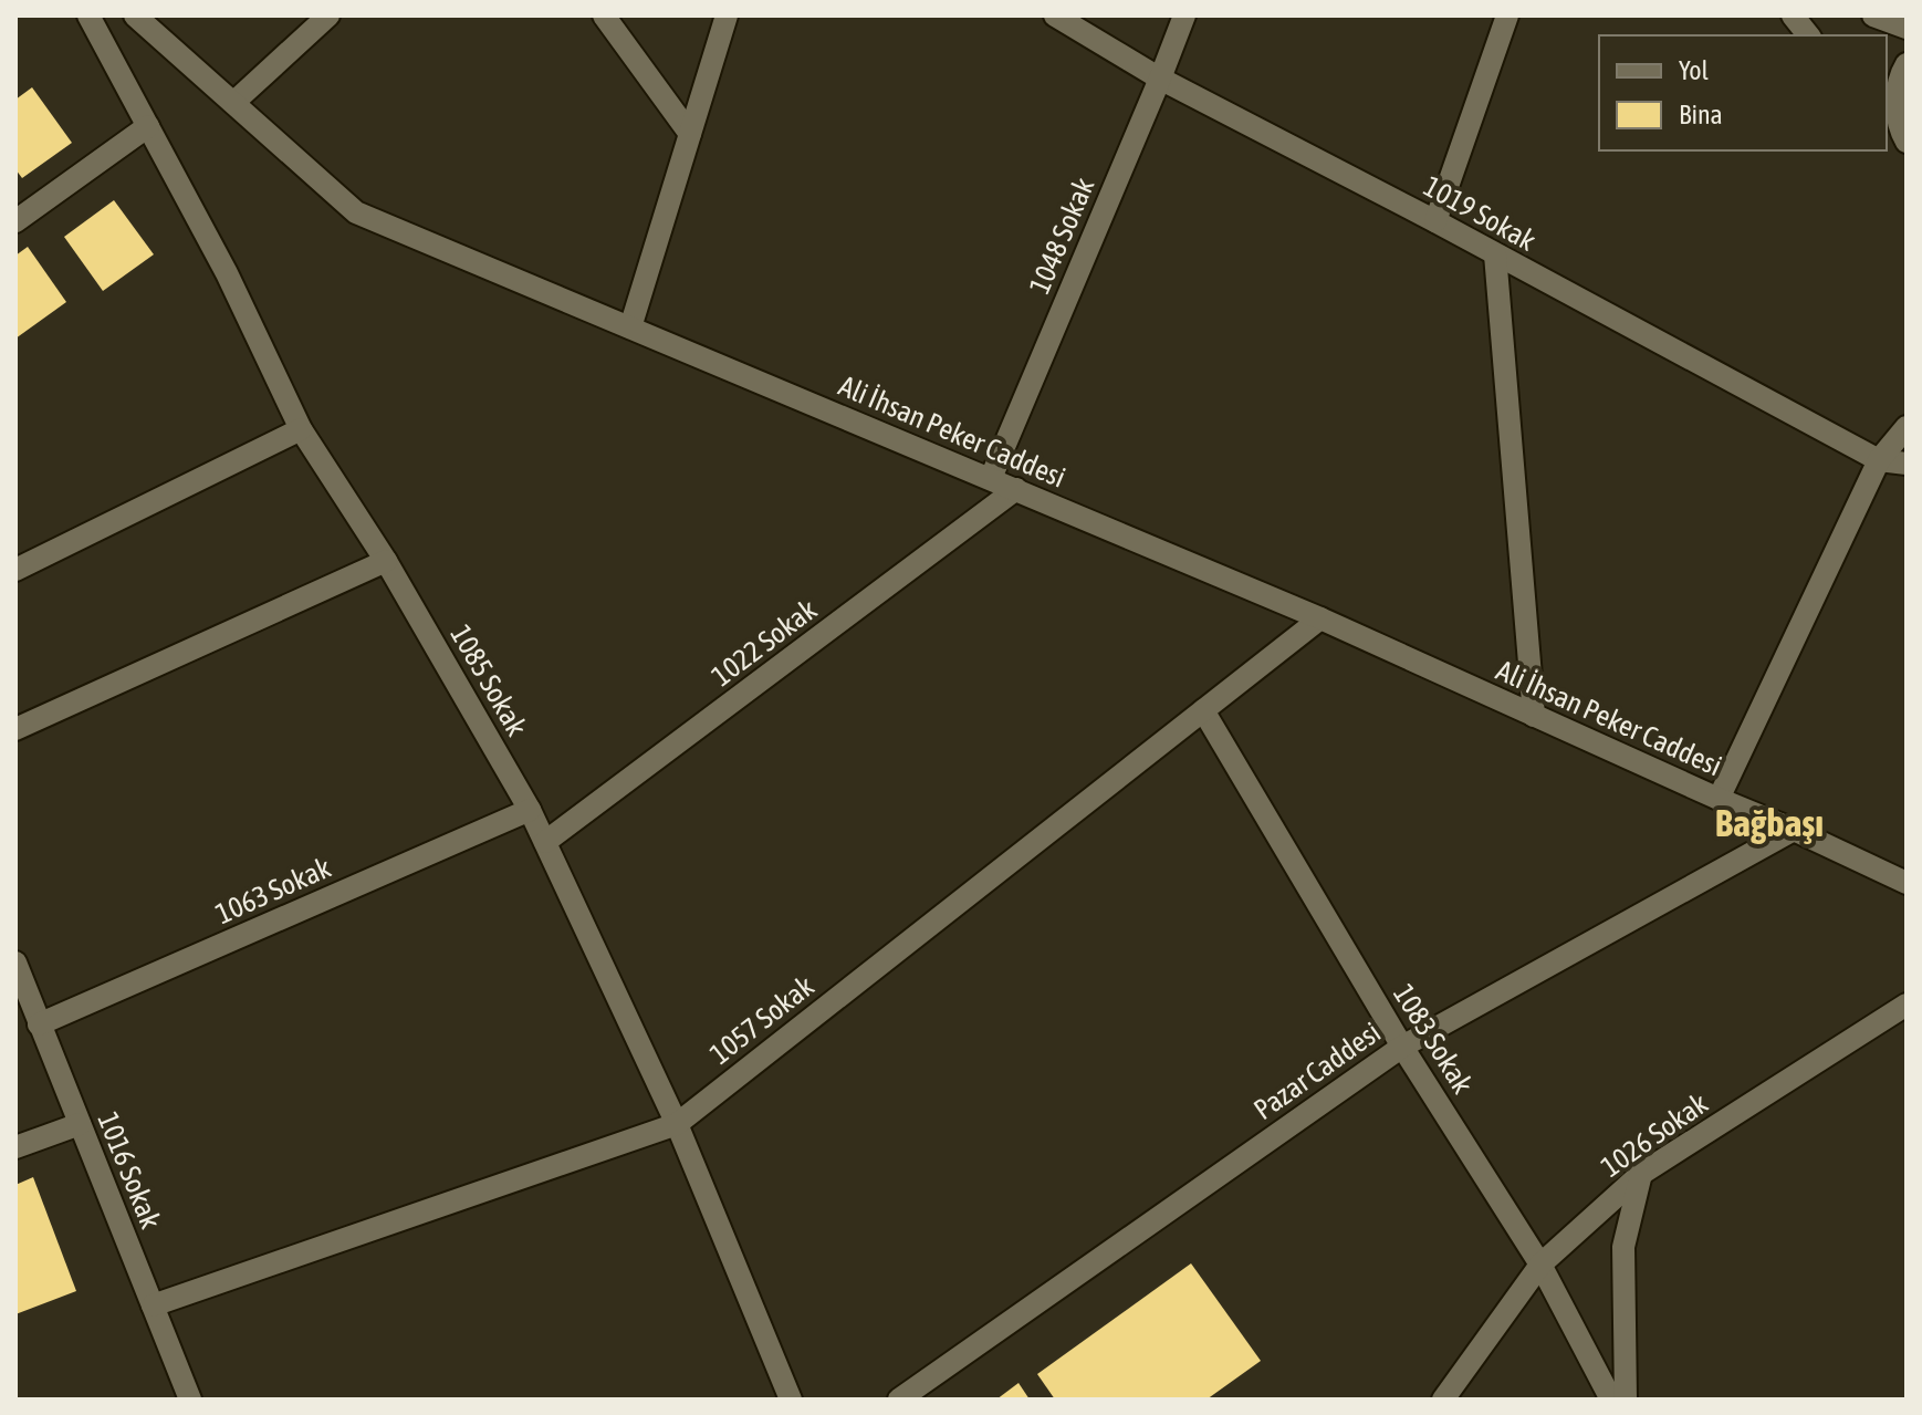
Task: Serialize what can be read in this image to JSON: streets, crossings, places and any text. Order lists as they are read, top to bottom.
{
  "streets": {
    "street": [
      "1019 Sokak",
      "1048 Sokak",
      "Ali İhsan Peker Caddesi",
      "1022 Sokak",
      "1085 Sokak",
      "1063 Sokak",
      "1057 Sokak",
      "1083 Sokak",
      "Pazar Caddesi",
      "1026 Sokak",
      "1016 Sokak"
    ]
  },
  "crossings": [
    ["1019 Sokak", "1048 Sokak"],
    ["1048 Sokak", "Ali İhsan Peker Caddesi"],
    ["Ali İhsan Peker Caddesi", "1022 Sokak"],
    ["Ali İhsan Peker Caddesi", "1057 Sokak"],
    ["Ali İhsan Peker Caddesi", "Pazar Caddesi"],
    ["1022 Sokak", "1085 Sokak"],
    ["1085 Sokak", "1063 Sokak"],
    ["1085 Sokak", "1057 Sokak"],
    ["1063 Sokak", "1016 Sokak"],
    ["1057 Sokak", "1083 Sokak"],
    ["1057 Sokak", "1016 Sokak"],
    ["1083 Sokak", "Pazar Caddesi"],
    ["1083 Sokak", "1026 Sokak"]
  ],
  "districts": ["Bağbaşı"],
  "legend": ["Yol", "Bina"]
}
